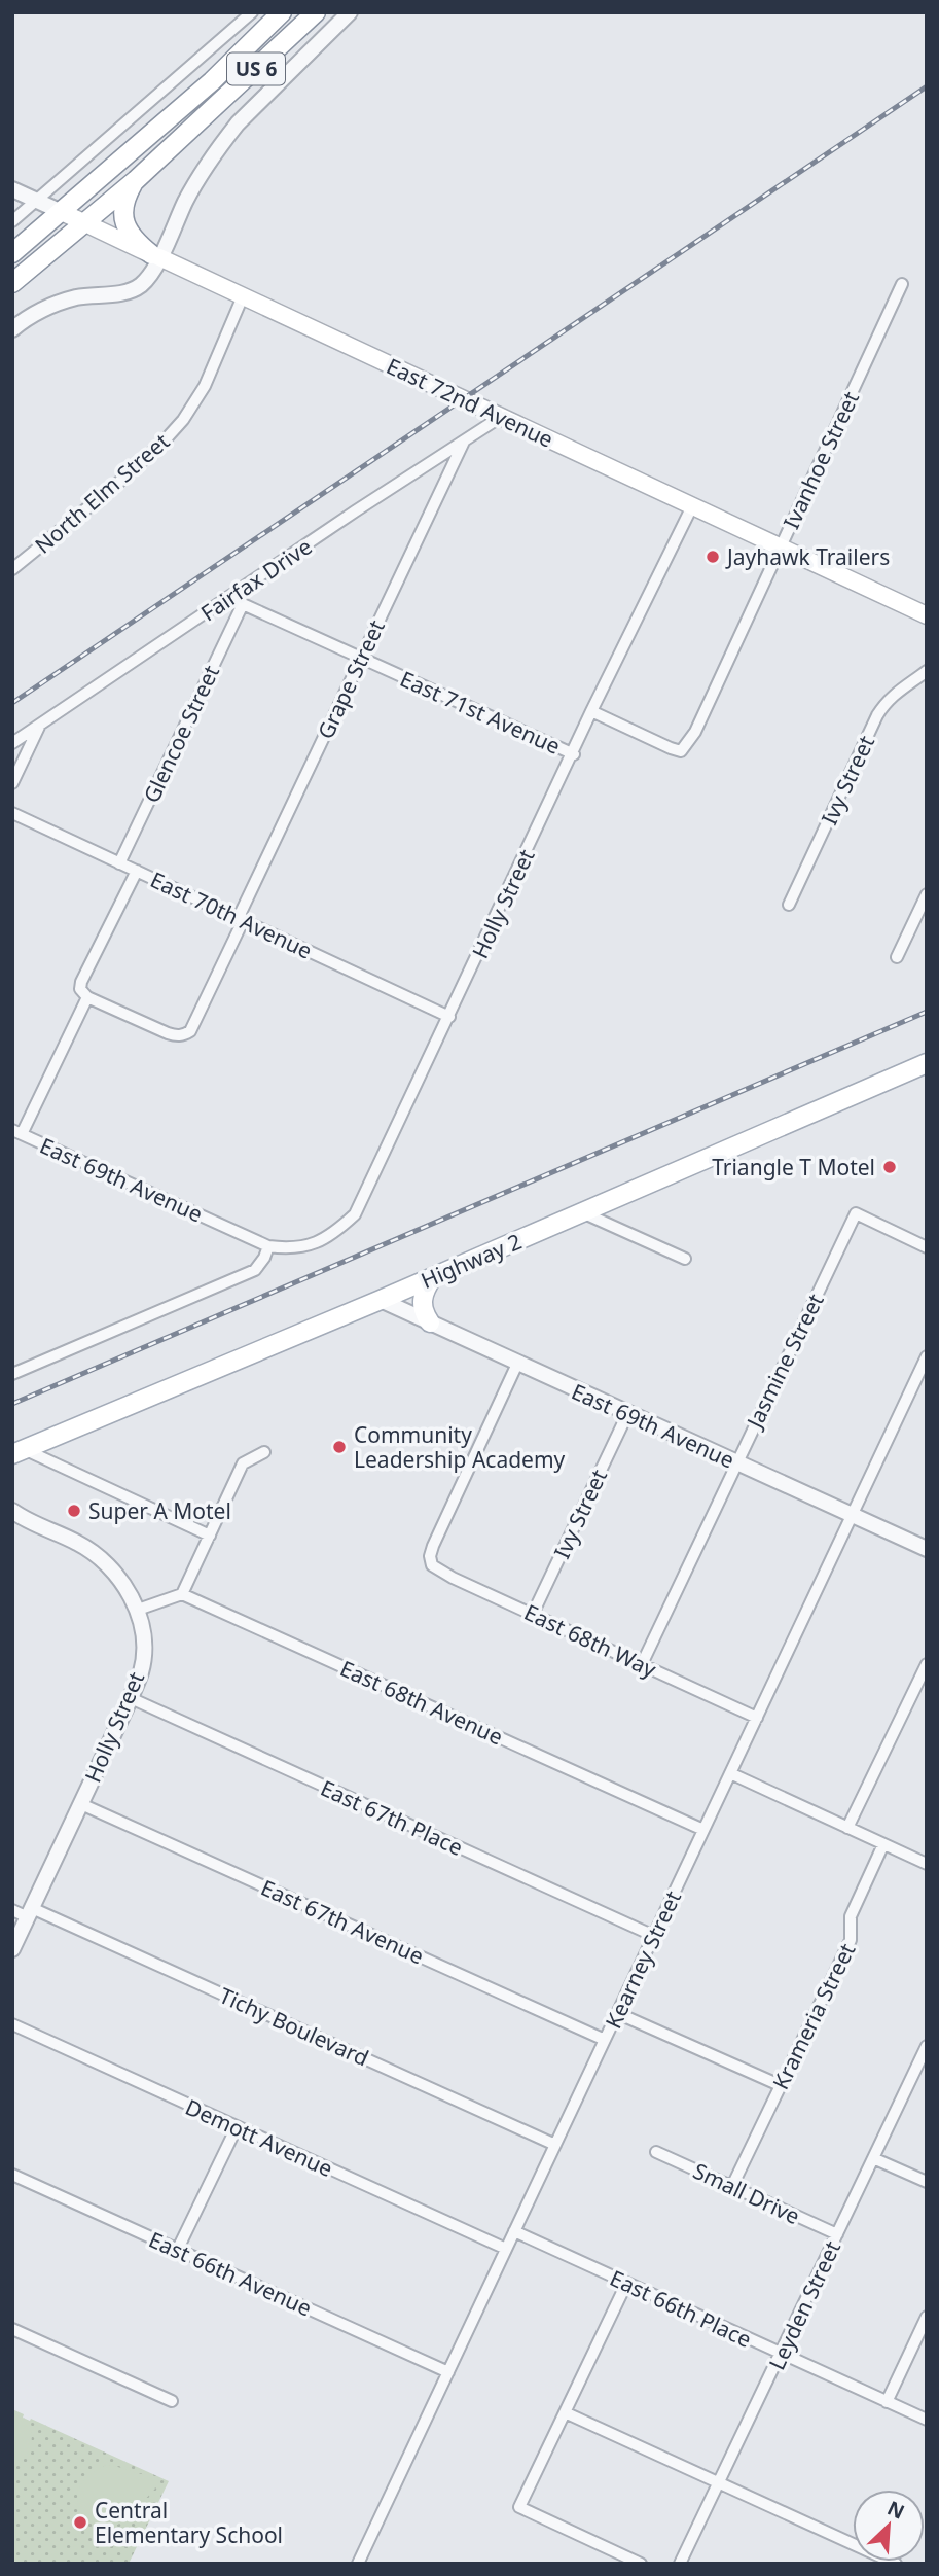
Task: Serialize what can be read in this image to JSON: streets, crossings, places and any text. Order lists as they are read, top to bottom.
{
  "streets": {
    "main road": ["US 6", "East 72nd Avenue", "Highway 2"],
    "street": [
      "Ivanhoe Street",
      "North Elm Street",
      "Fairfax Drive",
      "Grape Street",
      "East 71st Avenue",
      "Glencoe Street",
      "Ivy Street",
      "Holly Street",
      "East 70th Avenue",
      "East 69th Avenue",
      "Jasmine Street",
      "East 68th Way",
      "East 68th Avenue",
      "East 67th Place",
      "East 67th Avenue",
      "Kearney Street",
      "Krameria Street",
      "Tichy Boulevard",
      "Demott Avenue",
      "Small Drive",
      "East 66th Avenue",
      "Leyden Street",
      "East 66th Place"
    ]
  },
  "crossings": [
    ["US 6", "East 72nd Avenue"],
    ["East 72nd Avenue", "Ivanhoe Street"],
    ["East 72nd Avenue", "North Elm Street"],
    ["East 72nd Avenue", "Fairfax Drive"],
    ["East 72nd Avenue", "Holly Street"],
    ["Ivanhoe Street", "Holly Street"],
    ["Fairfax Drive", "Grape Street"],
    ["Fairfax Drive", "East 71st Avenue"],
    ["Grape Street", "East 71st Avenue"],
    ["Grape Street", "East 70th Avenue"],
    ["East 71st Avenue", "Glencoe Street"],
    ["East 71st Avenue", "Holly Street"],
    ["Glencoe Street", "East 70th Avenue"],
    ["Ivy Street", "East 69th Avenue"],
    ["Ivy Street", "East 68th Way"],
    ["Holly Street", "East 70th Avenue"],
    ["Holly Street", "East 69th Avenue"],
    ["Holly Street", "East 67th Place"],
    ["Holly Street", "East 67th Avenue"],
    ["Holly Street", "Tichy Boulevard"],
    ["East 69th Avenue", "Highway 2"],
    ["East 69th Avenue", "Jasmine Street"],
    ["East 69th Avenue", "East 68th Way"],
    ["East 69th Avenue", "Kearney Street"],
    ["Jasmine Street", "East 68th Way"],
    ["East 68th Way", "Kearney Street"],
    ["East 68th Avenue", "Kearney Street"],
    ["East 67th Place", "Kearney Street"],
    ["East 67th Avenue", "Kearney Street"],
    ["Kearney Street", "Tichy Boulevard"],
    ["Kearney Street", "Demott Avenue"],
    ["Kearney Street", "East 66th Avenue"],
    ["Kearney Street", "East 66th Place"],
    ["Krameria Street", "Small Drive"],
    ["Small Drive", "Leyden Street"],
    ["Leyden Street", "East 66th Place"]
  ],
  "places": [
    "Jayhawk Trailers",
    "Triangle T Motel",
    "Community Leadership Academy",
    "Super A Motel",
    "Central Elementary School"
  ],
  "north": "top right"
}
